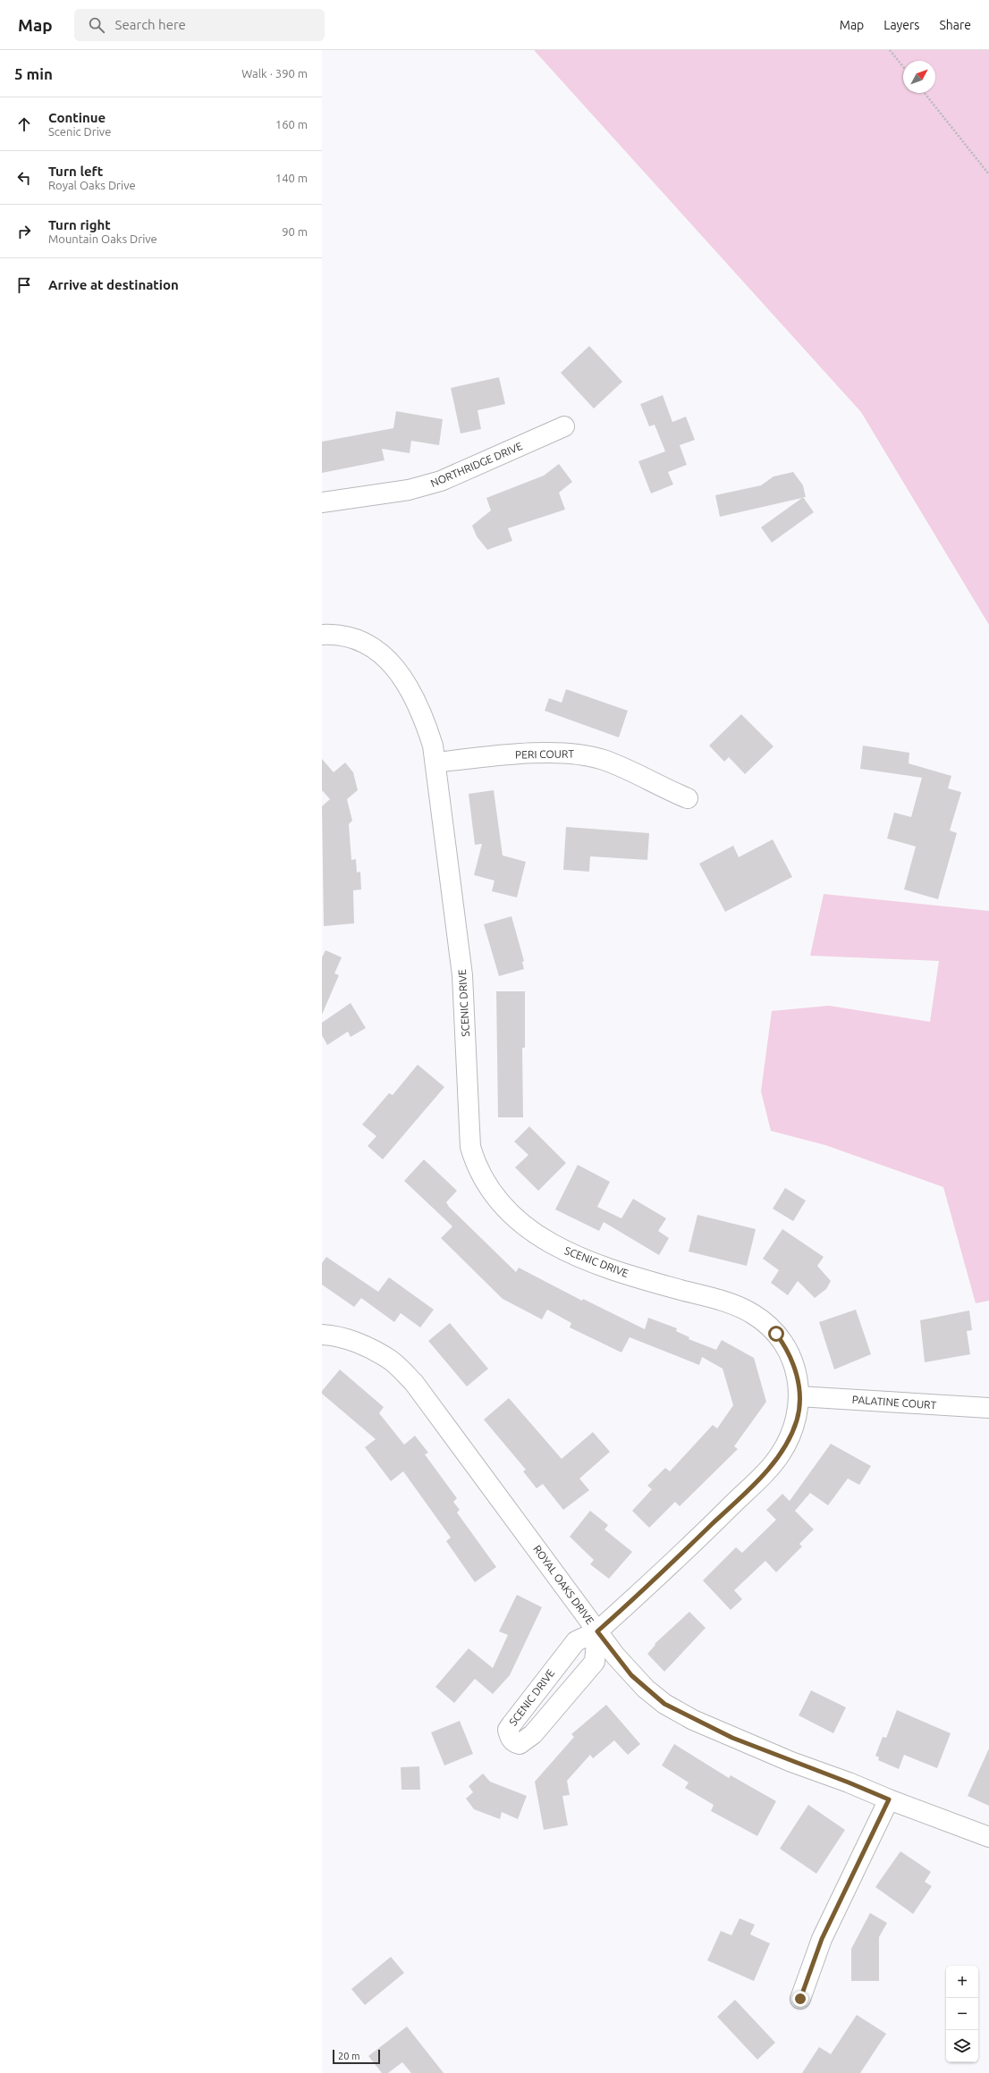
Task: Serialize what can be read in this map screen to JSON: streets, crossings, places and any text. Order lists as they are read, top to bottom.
{
  "streets": {
    "street": [
      "NORTHRIDGE DRIVE",
      "PERI COURT",
      "SCENIC DRIVE",
      "PALATINE COURT",
      "ROYAL OAKS DRIVE"
    ]
  },
  "crossings": [
    ["PERI COURT", "SCENIC DRIVE"],
    ["SCENIC DRIVE", "PALATINE COURT"],
    ["SCENIC DRIVE", "ROYAL OAKS DRIVE"]
  ],
  "scale_bar": "20 m",
  "north": "top right",
  "page": {
    "header": "Map",
    "search": "Search here",
    "nav": ["Map", "Layers", "Share"],
    "heading": ["5 min", "Walk · 390 m"],
    "list": [
      ["Continue", "Scenic Drive", "160 m"],
      ["Turn left", "Royal Oaks Drive", "140 m"],
      ["Turn right", "Mountain Oaks Drive", "90 m"],
      "Arrive at destination"
    ],
    "map_buttons": ["+", "−"],
    "scale": "20 m"
  }
}
